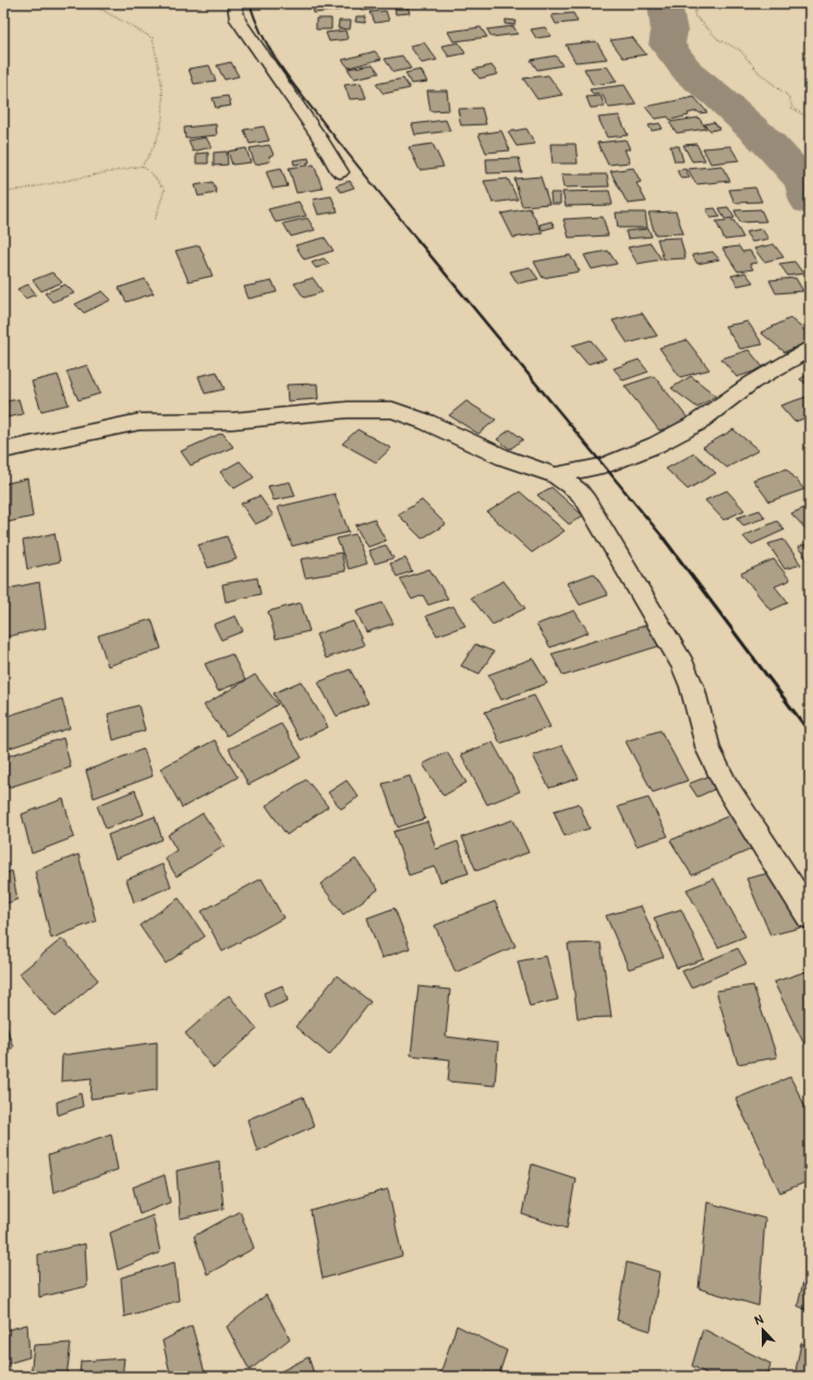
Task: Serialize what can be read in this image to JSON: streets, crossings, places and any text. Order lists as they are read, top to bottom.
{
  "north": "top"
}
